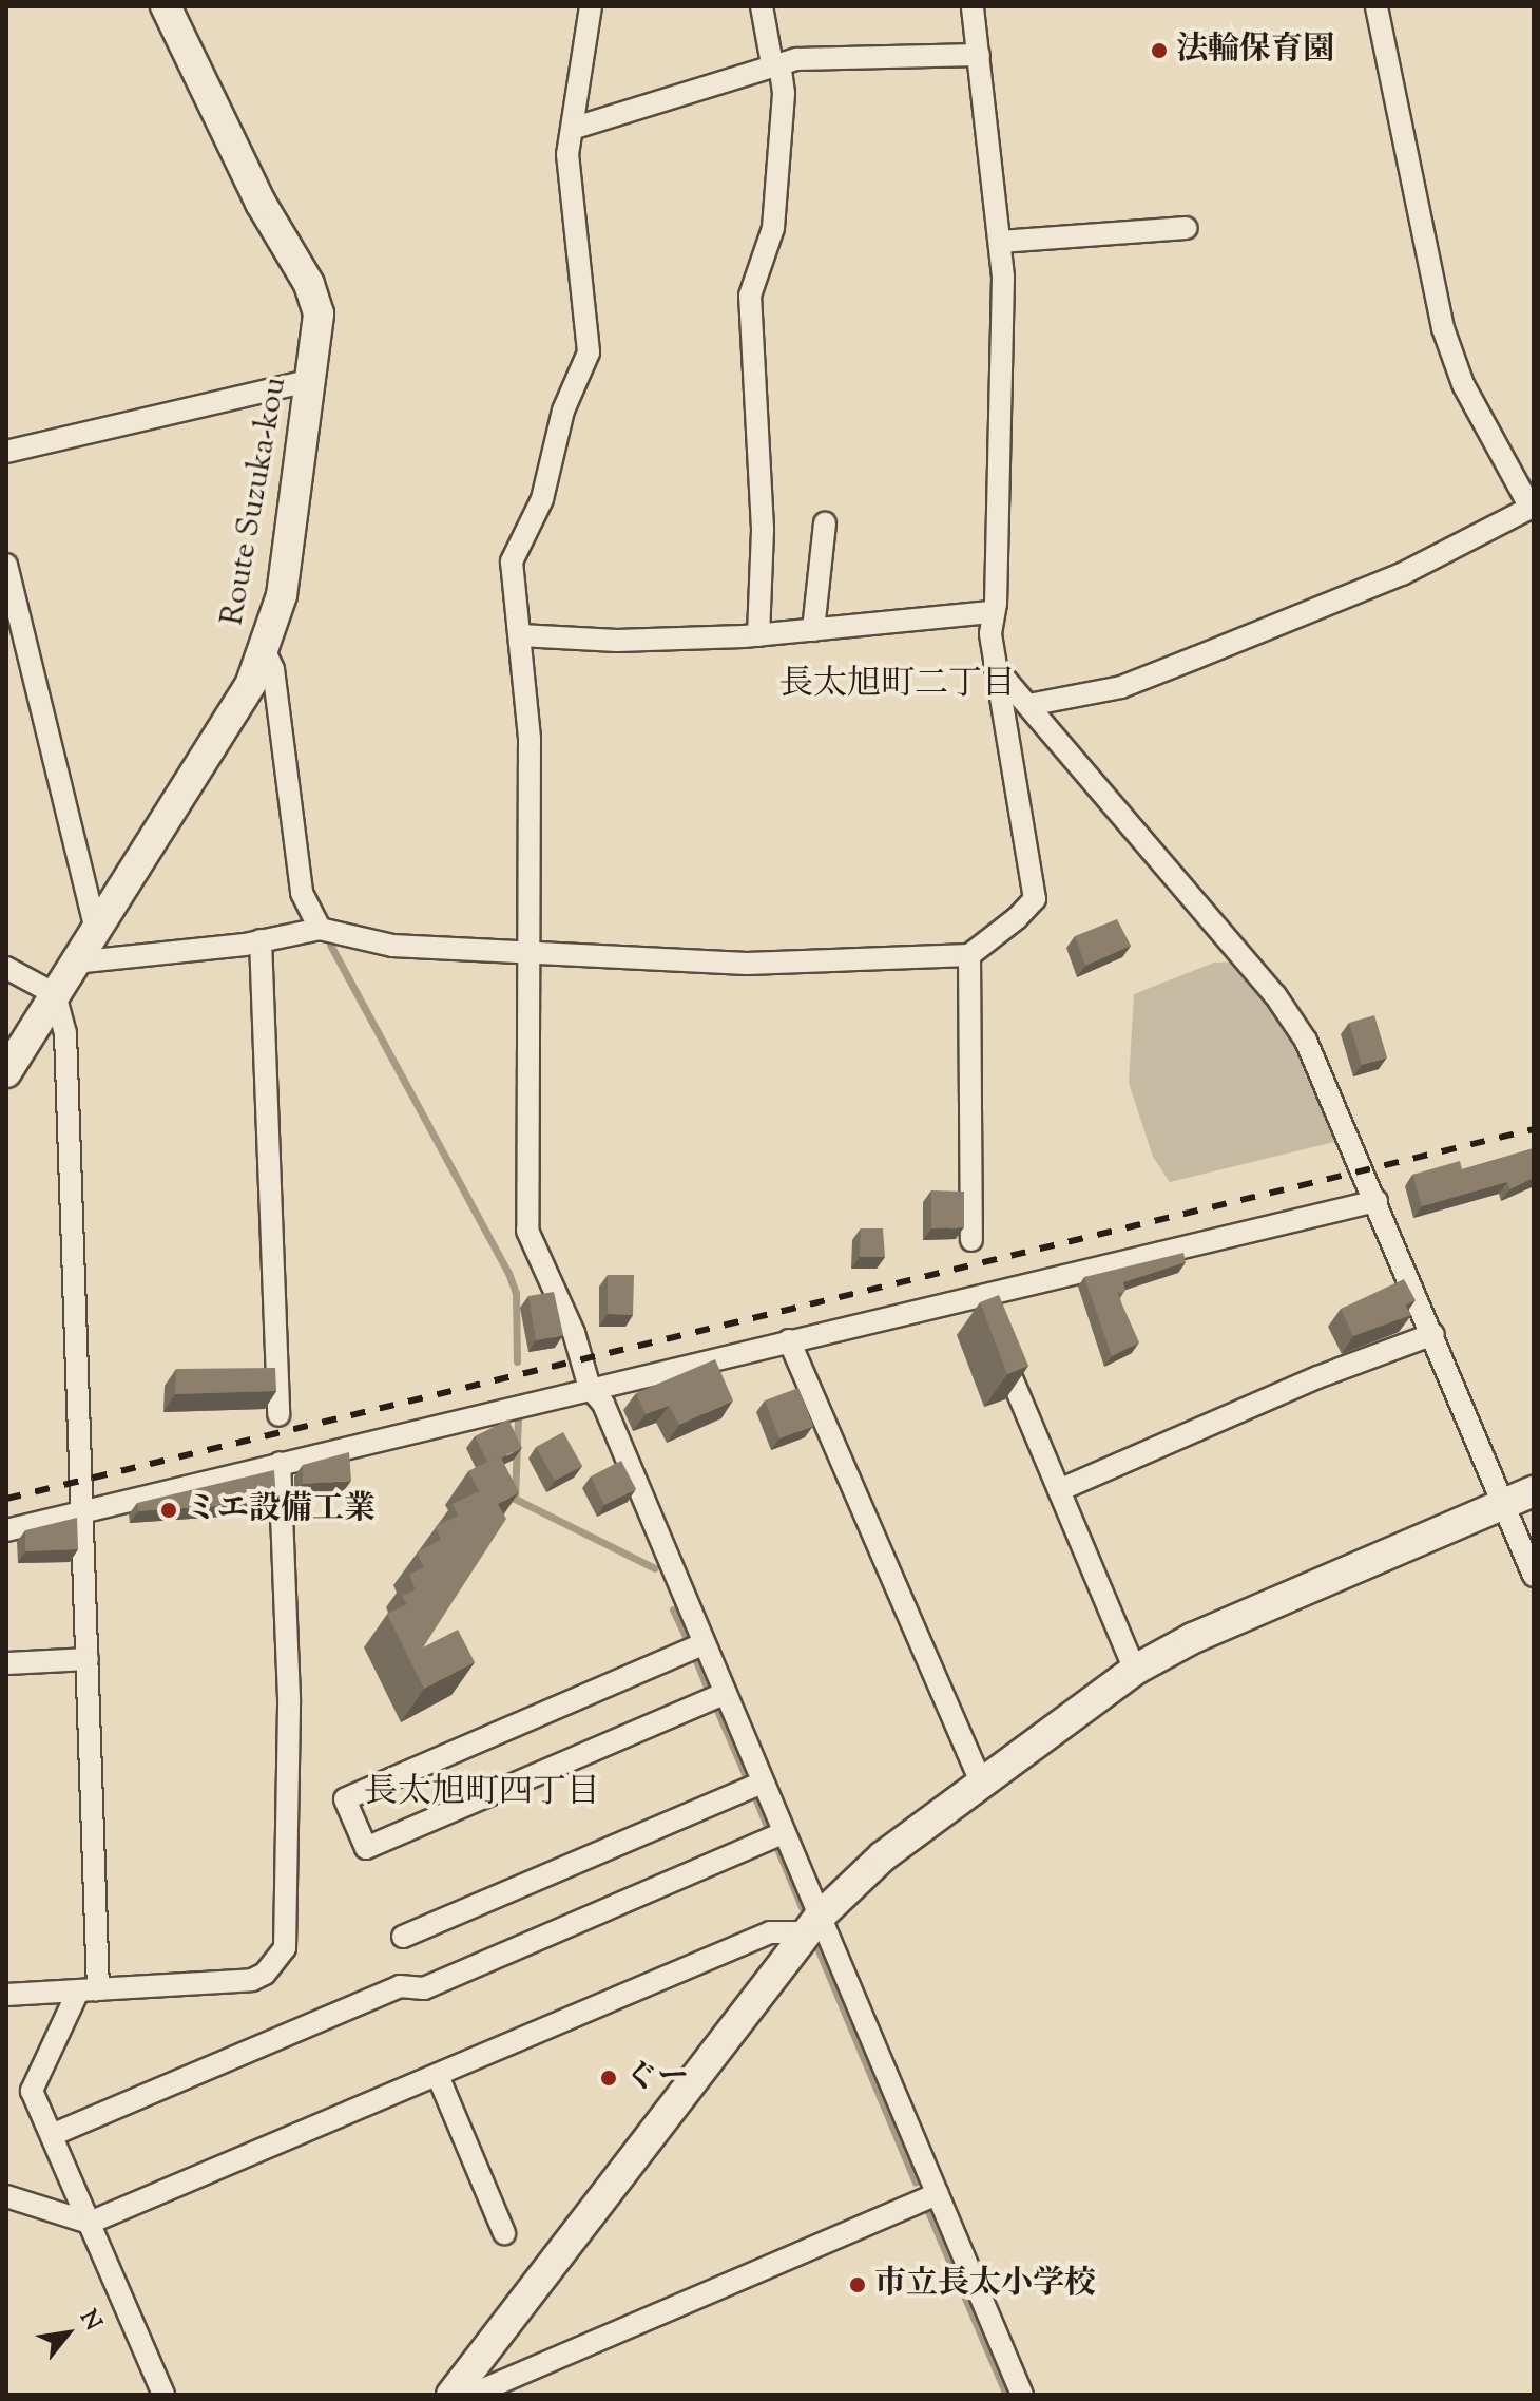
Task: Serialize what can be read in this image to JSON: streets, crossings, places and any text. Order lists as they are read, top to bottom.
{
  "streets": {
    "street": ["Route Suzuka-kou"]
  },
  "districts": ["長太旭町二丁目", "長太旭町四丁目"],
  "places": [
    "法輪保育園",
    "ミエ設備工業",
    "ぐー",
    "市立長太小学校"
  ],
  "north": "top right"
}
